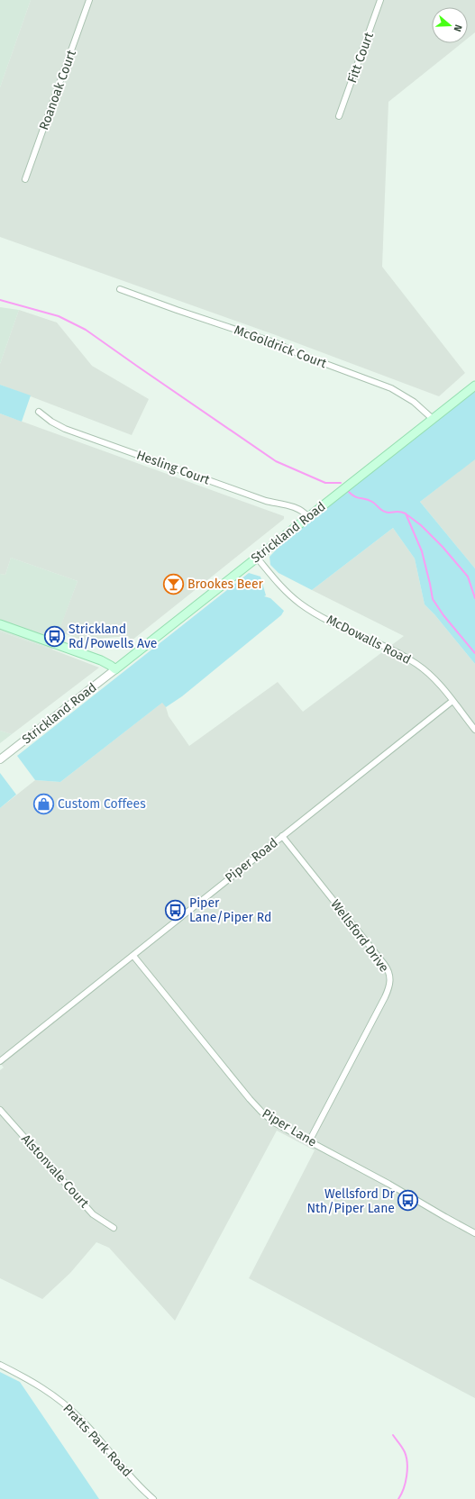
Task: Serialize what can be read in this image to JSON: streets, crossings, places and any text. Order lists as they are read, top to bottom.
{
  "streets": {
    "main road": ["Strickland Road"],
    "street": [
      "Fitt Court",
      "Roanoak Court",
      "McGoldrick Court",
      "Hesling Court",
      "McDowalls Road",
      "Piper Road",
      "Wellsford Drive",
      "Piper Lane",
      "Alstonvale Court",
      "Pratts Park Road"
    ]
  },
  "crossings": [
    ["McGoldrick Court", "Strickland Road"],
    ["Hesling Court", "Strickland Road"],
    ["Strickland Road", "McDowalls Road"],
    ["McDowalls Road", "Piper Road"],
    ["Piper Road", "Wellsford Drive"],
    ["Piper Road", "Piper Lane"],
    ["Wellsford Drive", "Piper Lane"]
  ],
  "places": {
    "bar": ["Brookes Beer"],
    "bus stop": ["Strickland Rd/Powells Ave", "Piper Lane/Piper Rd", "Wellsford Dr Nth/Piper Lane"],
    "shop": ["Custom Coffees"]
  },
  "north": "right"
}
